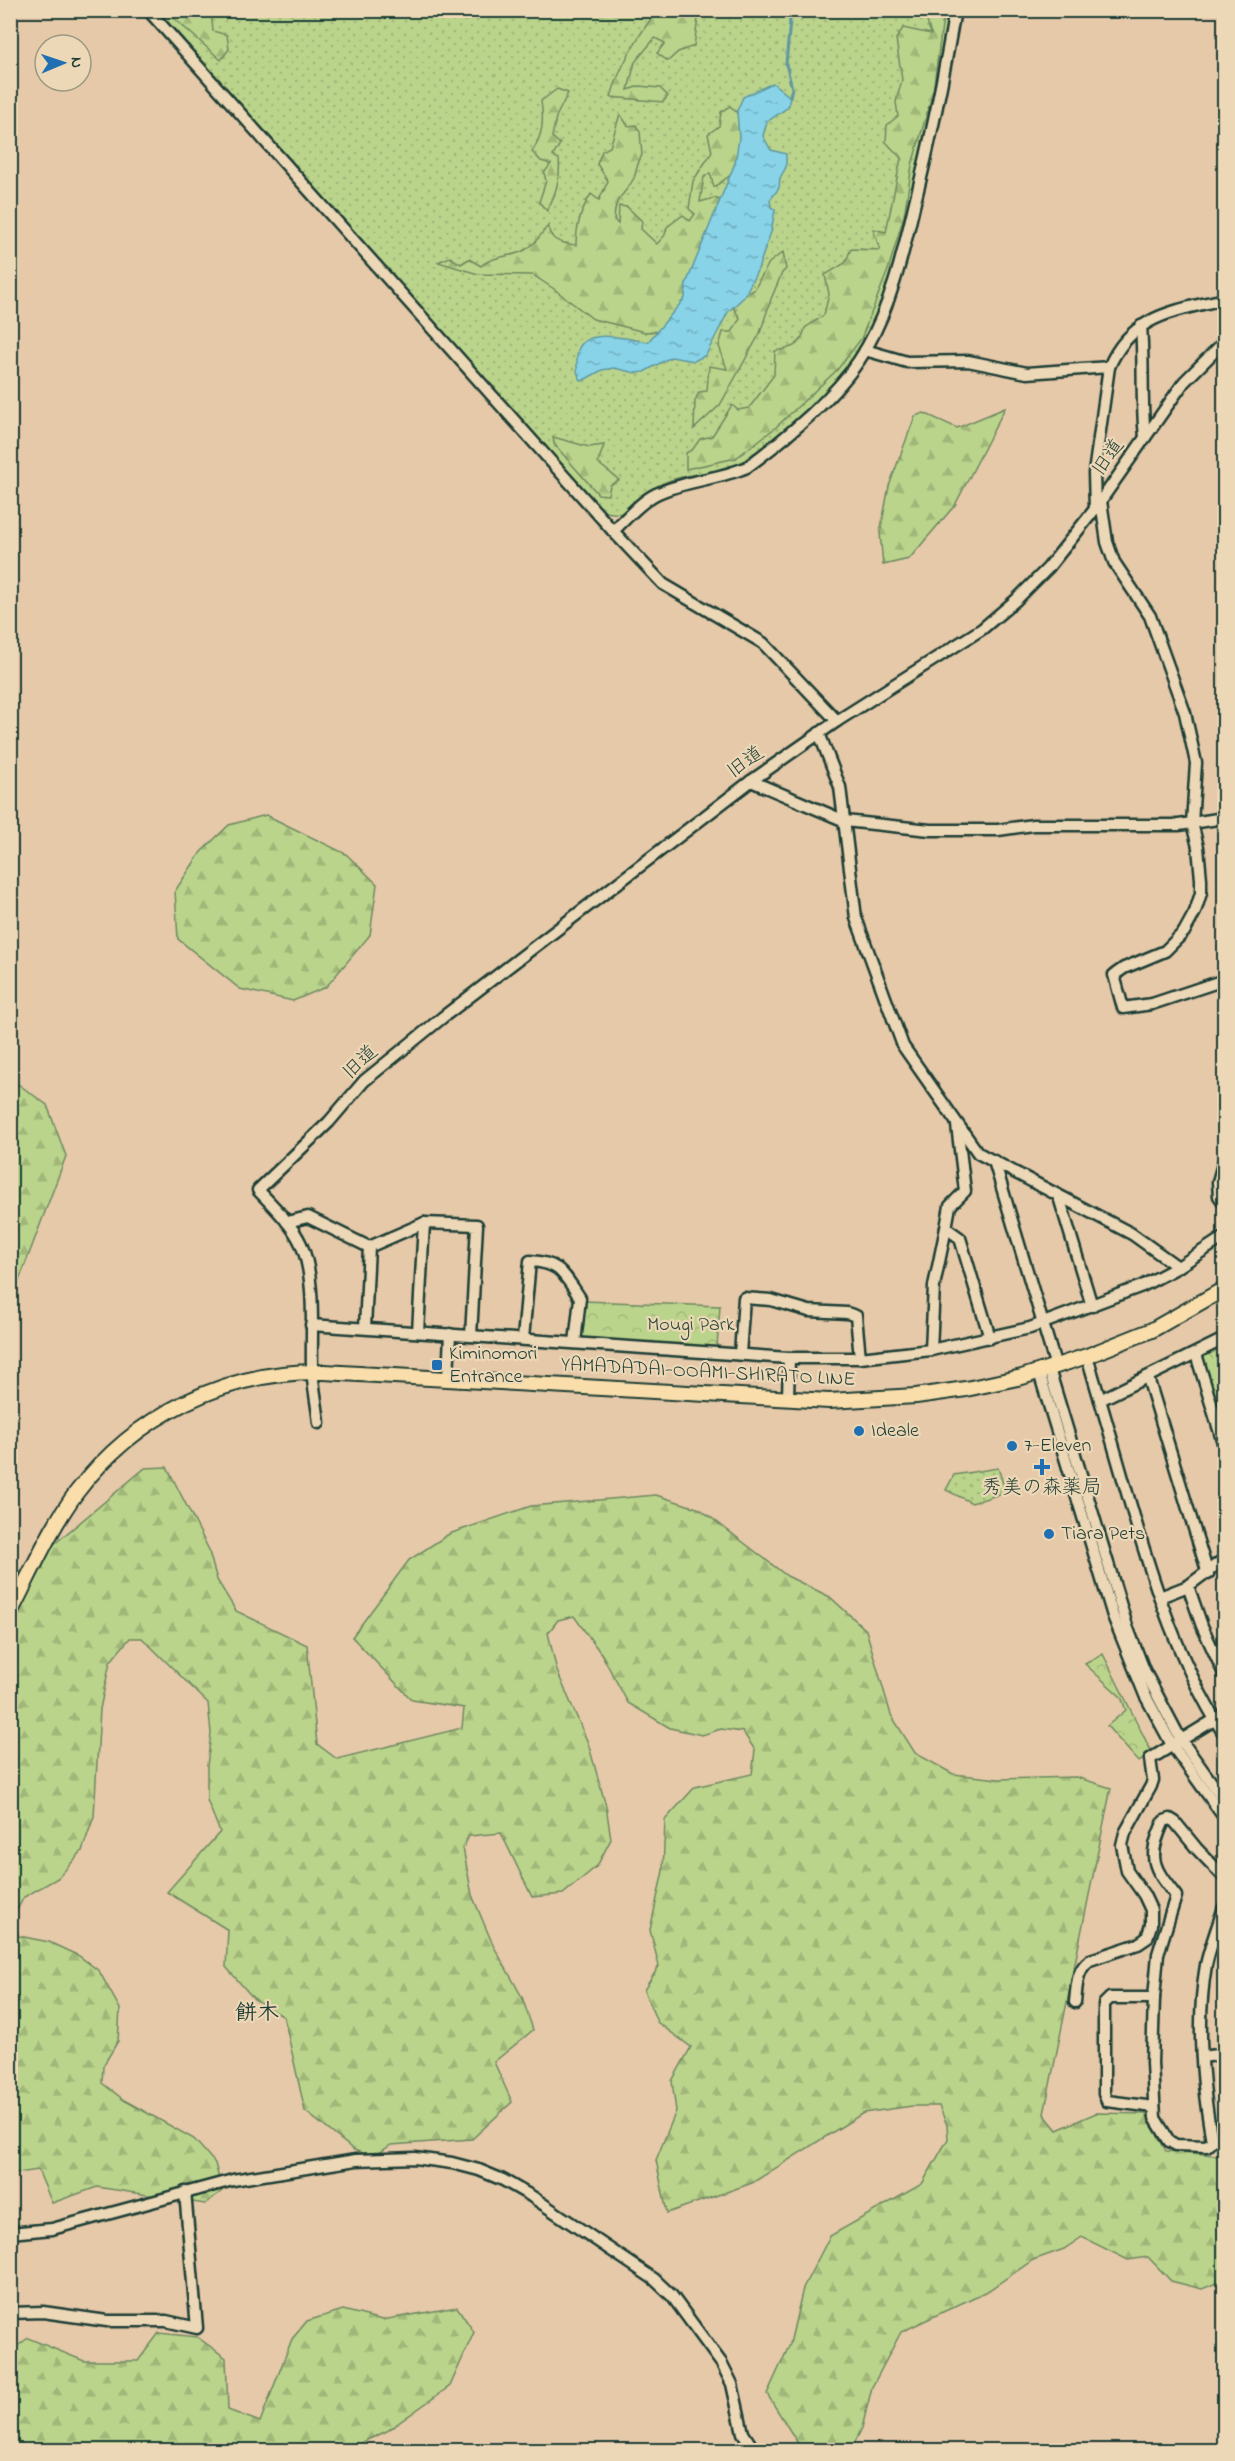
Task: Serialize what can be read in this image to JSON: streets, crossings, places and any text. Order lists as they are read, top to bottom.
{
  "streets": {
    "main road": ["YAMADADAI-OOAMI-SHIRATO LINE"],
    "street": ["旧道"]
  },
  "districts": ["餅木"],
  "parks": ["Mougi Park"],
  "places": {
    "transit": ["Kiminomori Entrance"],
    "other": ["Ideale", "7-Eleven", "Tiara Pets"],
    "health": ["秀美の森薬局"]
  },
  "north": "right"
}
